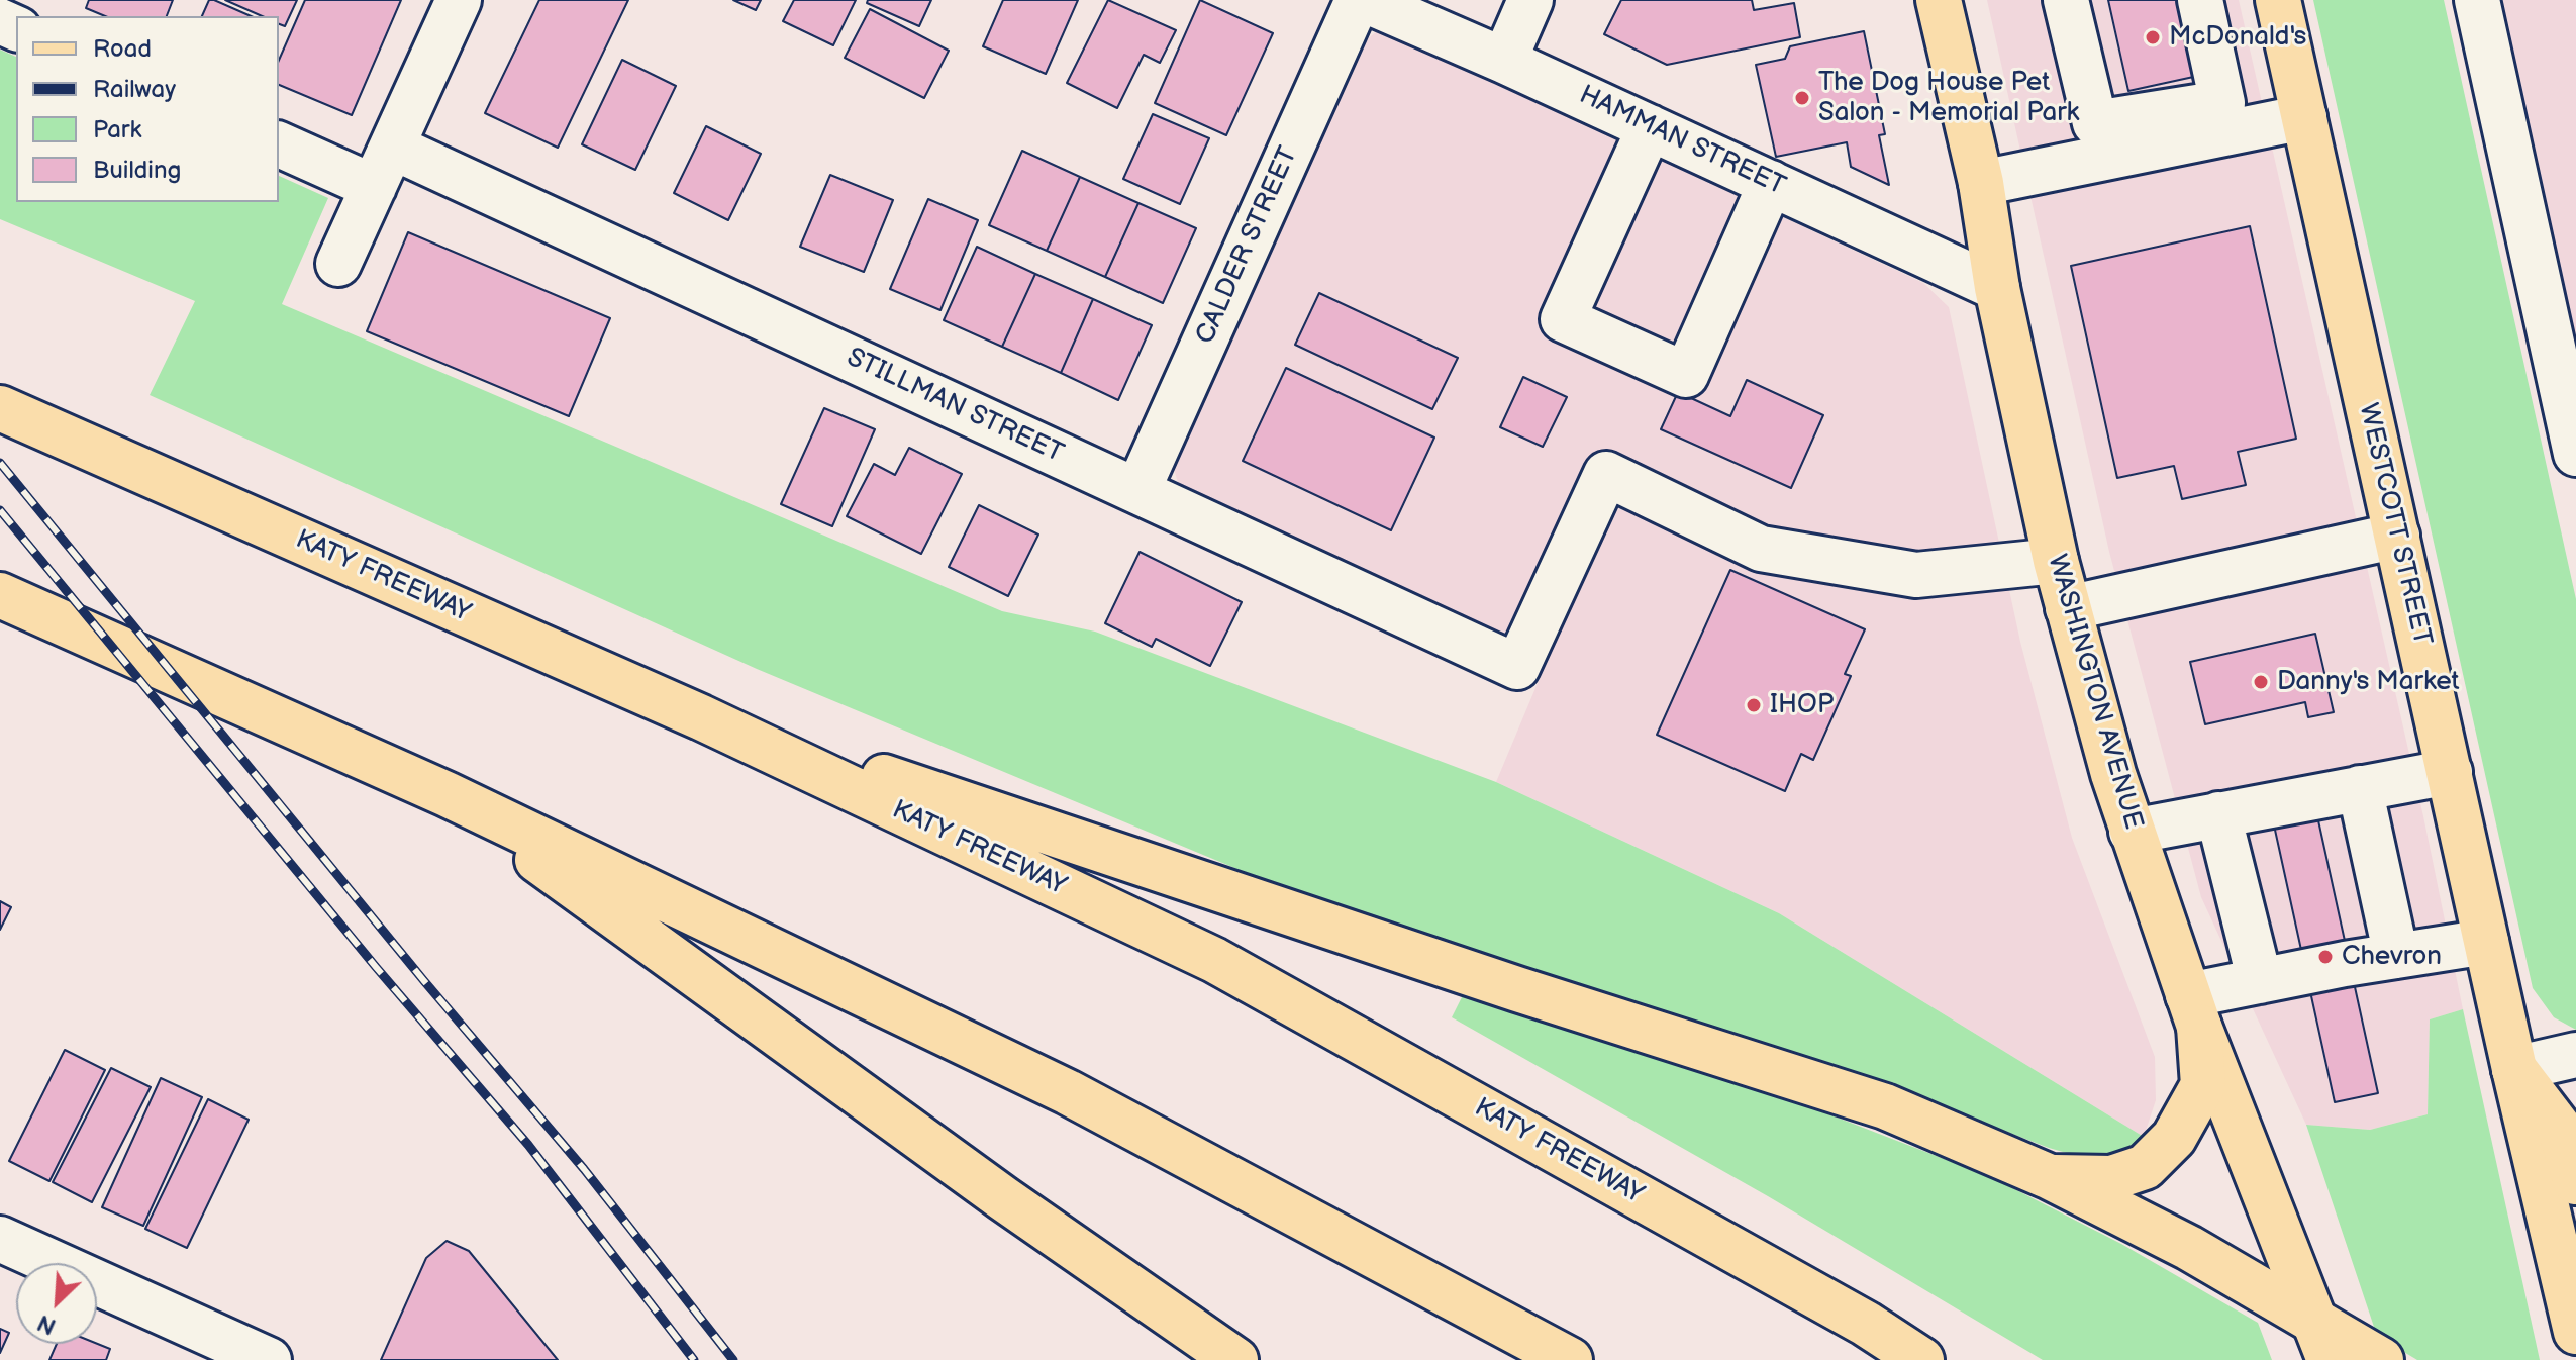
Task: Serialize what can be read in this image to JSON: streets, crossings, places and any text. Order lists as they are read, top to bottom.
{
  "streets": {
    "main road": ["WESTCOTT STREET", "KATY FREEWAY", "WASHINGTON AVENUE"],
    "street": ["HAMMAN STREET", "CALDER STREET", "STILLMAN STREET"]
  },
  "crossings": [
    ["HAMMAN STREET", "WASHINGTON AVENUE"],
    ["CALDER STREET", "STILLMAN STREET"],
    ["STILLMAN STREET", "WASHINGTON AVENUE"]
  ],
  "places": [
    "McDonald's",
    "The Dog House Pet Salon - Memorial Park",
    "Danny's Market",
    "IHOP",
    "Chevron"
  ],
  "legend": [
    "Road",
    "Railway",
    "Park",
    "Building"
  ],
  "north": "bottom left"
}
